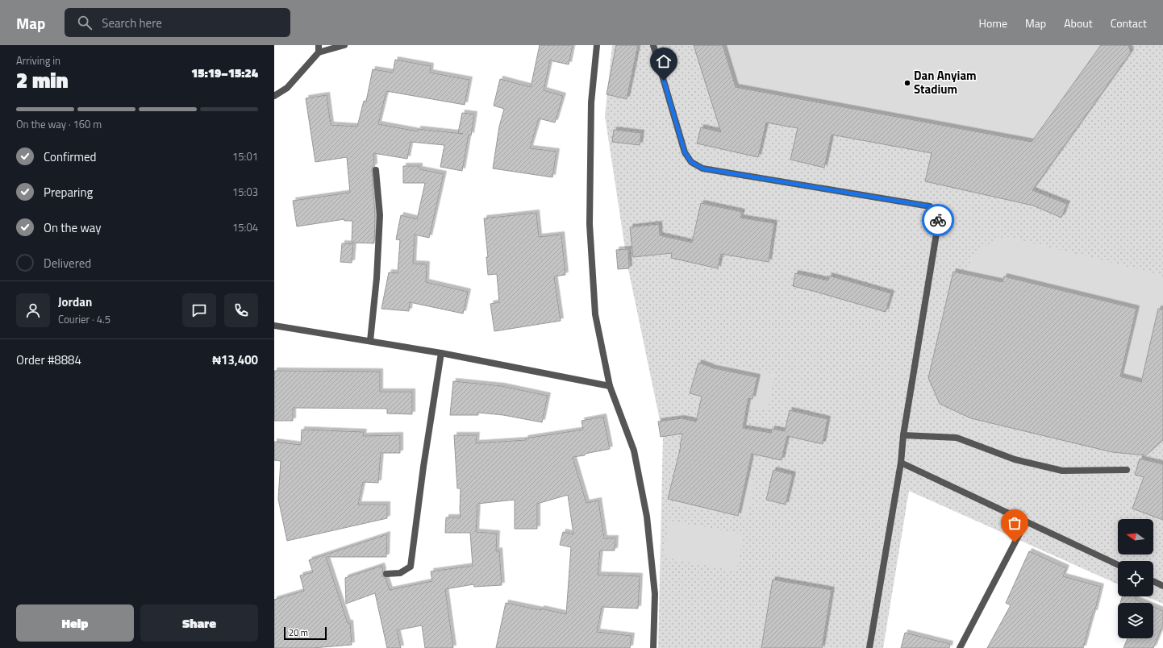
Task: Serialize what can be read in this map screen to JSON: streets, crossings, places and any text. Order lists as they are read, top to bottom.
{
  "places": ["Dan Anyiam Stadium"],
  "scale_bar": "20 m",
  "north": "left",
  "page": {
    "header": "Map",
    "search": "Search here",
    "nav": [
      "Home",
      "Map",
      "About",
      "Contact"
    ],
    "heading": ["2 min", "Arriving in", "15:19–15:24"],
    "panel": [
      "Jordan",
      "Courier · 4.5",
      "Order #8884",
      "₦13,400"
    ],
    "bar": "On the way · 160 m",
    "list": [
      ["Confirmed", "15:01"],
      ["Preparing", "15:03"],
      ["On the way", "15:04"],
      "Delivered"
    ],
    "buttons": ["Help", "Share"],
    "scale": "20 m"
  }
}
